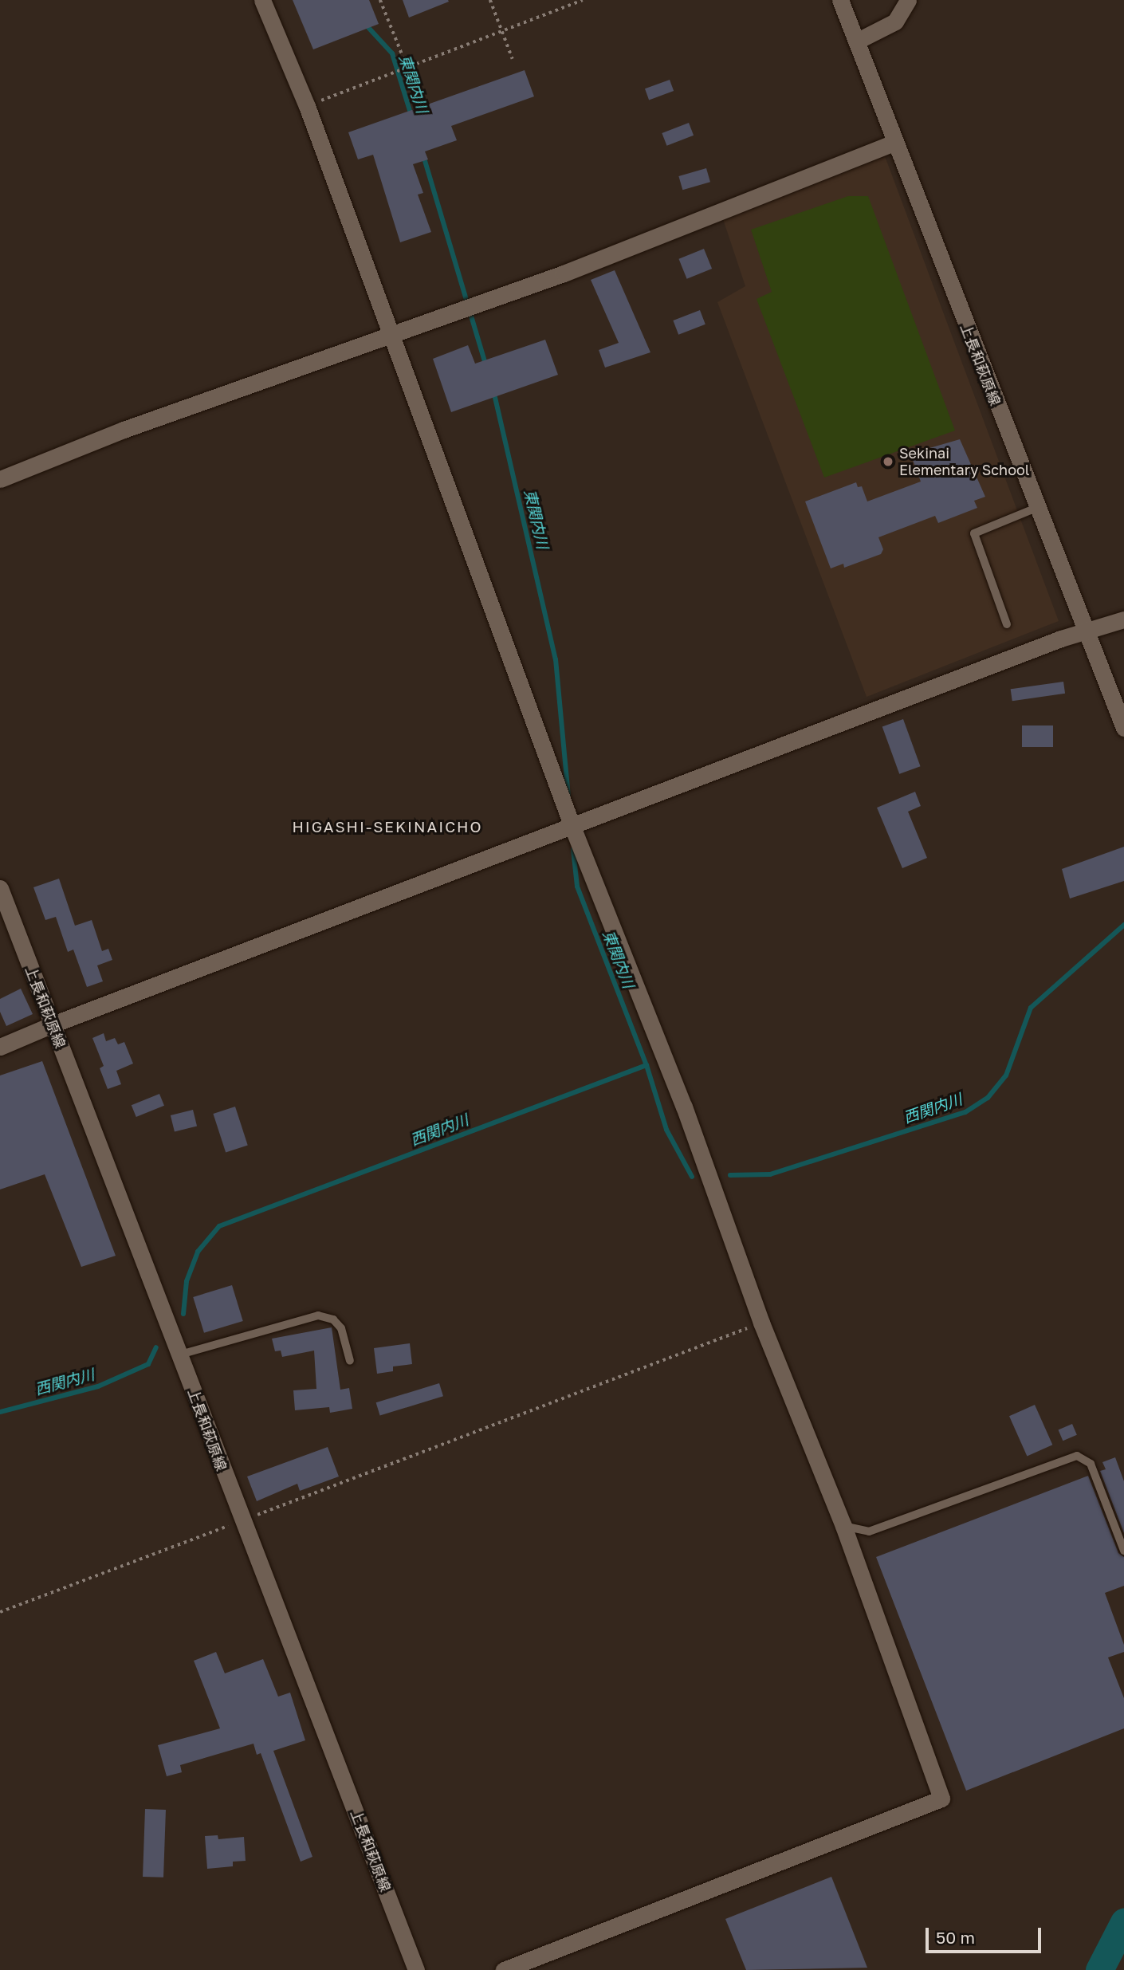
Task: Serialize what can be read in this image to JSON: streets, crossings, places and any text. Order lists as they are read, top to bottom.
{
  "streets": {
    "street": ["上長和萩原線"]
  },
  "districts": ["HIGASHI-SEKINAICHO"],
  "water": ["東関内川", "西関内川"],
  "places": ["Sekinai Elementary School"],
  "scale_bar": "50 m"
}
